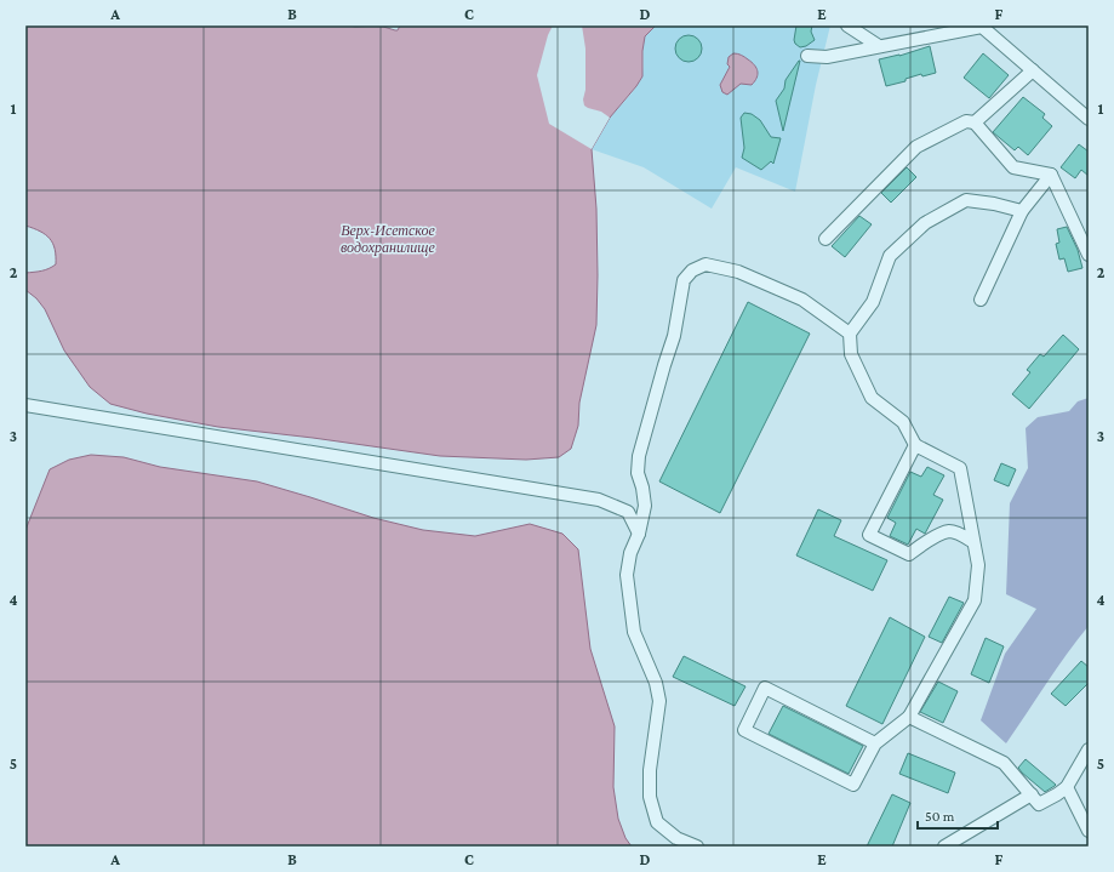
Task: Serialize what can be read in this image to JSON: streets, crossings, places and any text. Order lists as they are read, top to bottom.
{
  "water": ["Верх-Исетское водохранилище"],
  "scale_bar": "50 m",
  "grid": {
    "columns": [
      "A",
      "B",
      "C",
      "D",
      "E",
      "F"
    ],
    "rows": [
      "1",
      "2",
      "3",
      "4",
      "5"
    ]
  }
}
